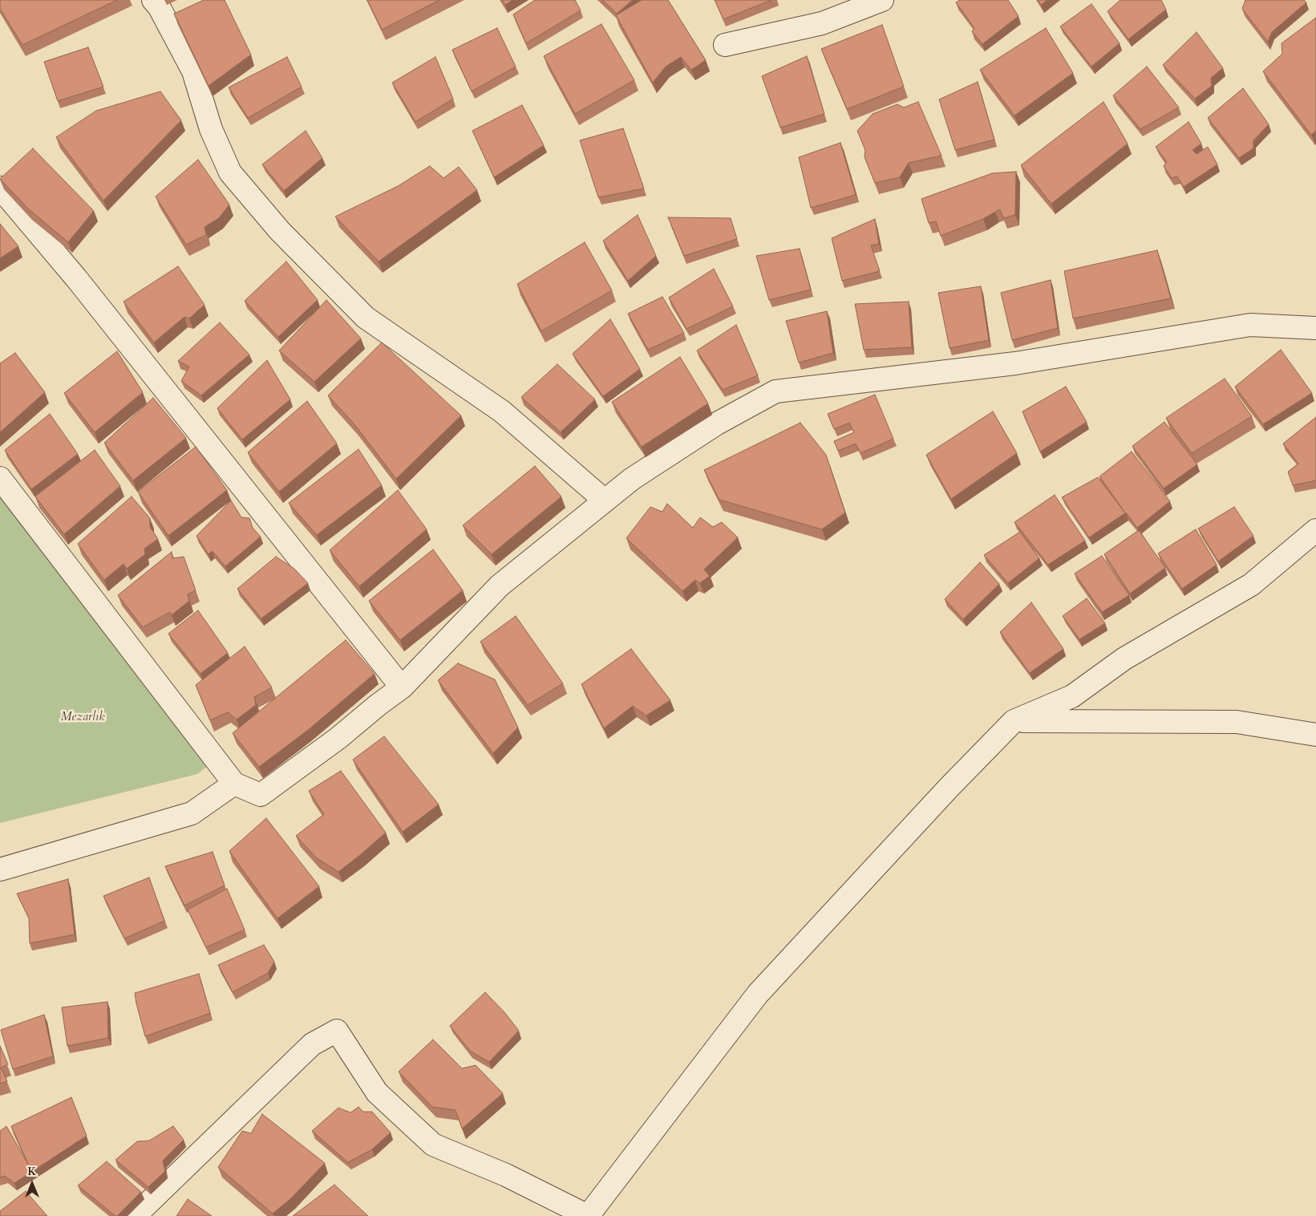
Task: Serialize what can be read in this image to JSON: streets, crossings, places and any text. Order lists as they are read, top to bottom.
{
  "parks": ["Mezarlık"],
  "north": "top"
}
